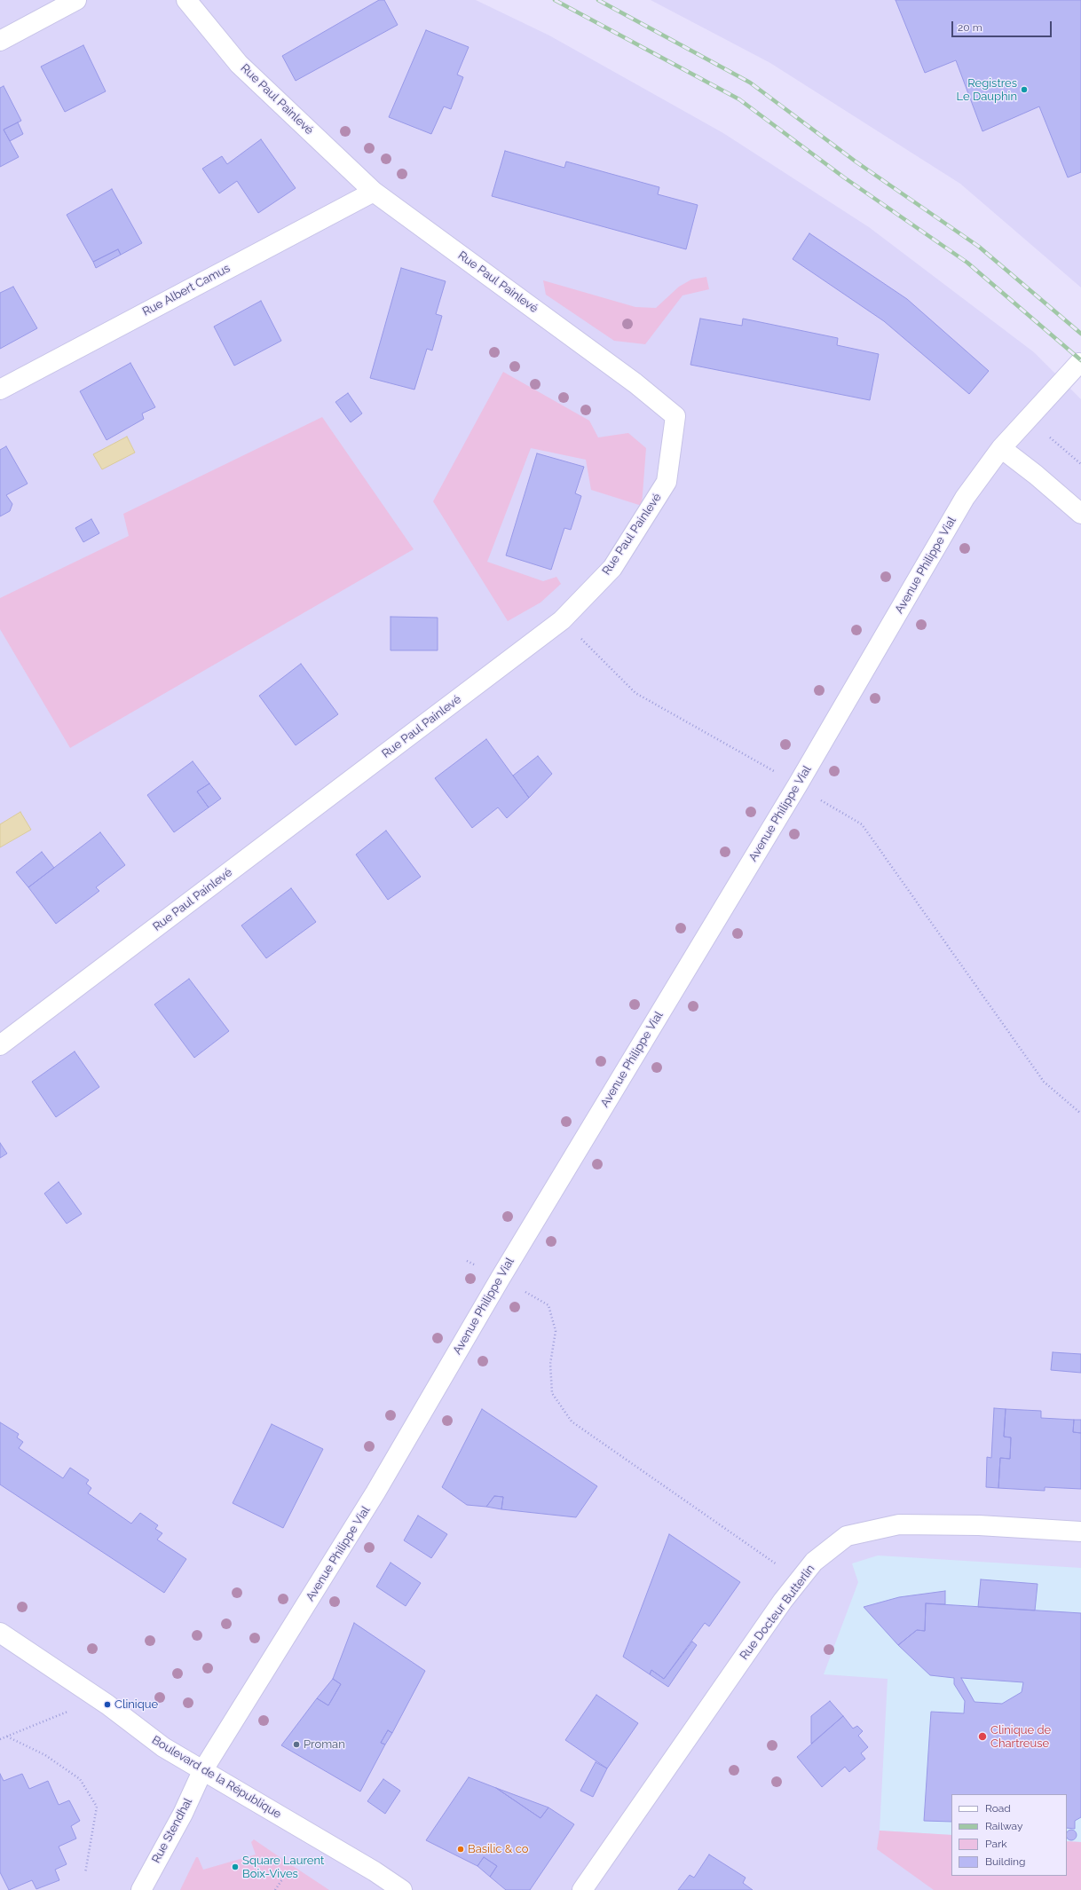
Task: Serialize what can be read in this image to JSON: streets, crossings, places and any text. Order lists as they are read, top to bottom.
{
  "streets": {
    "street": [
      "Rue Paul Painlevé",
      "Rue Albert Camus",
      "Avenue Philippe Vial",
      "Rue Docteur Butterlin",
      "Boulevard de la République",
      "Rue Stendhal"
    ]
  },
  "crossings": [
    ["Rue Paul Painlevé", "Rue Albert Camus"],
    ["Avenue Philippe Vial", "Boulevard de la République"],
    ["Avenue Philippe Vial", "Rue Stendhal"],
    ["Boulevard de la République", "Rue Stendhal"]
  ],
  "places": [
    "Registres Le Dauphin",
    "Clinique",
    "Clinique de Chartreuse",
    "Proman",
    "Basilic & co",
    "Square Laurent Boix-Vives"
  ],
  "legend": [
    "Road",
    "Railway",
    "Park",
    "Building"
  ],
  "scale_bar": "20 m"
}
